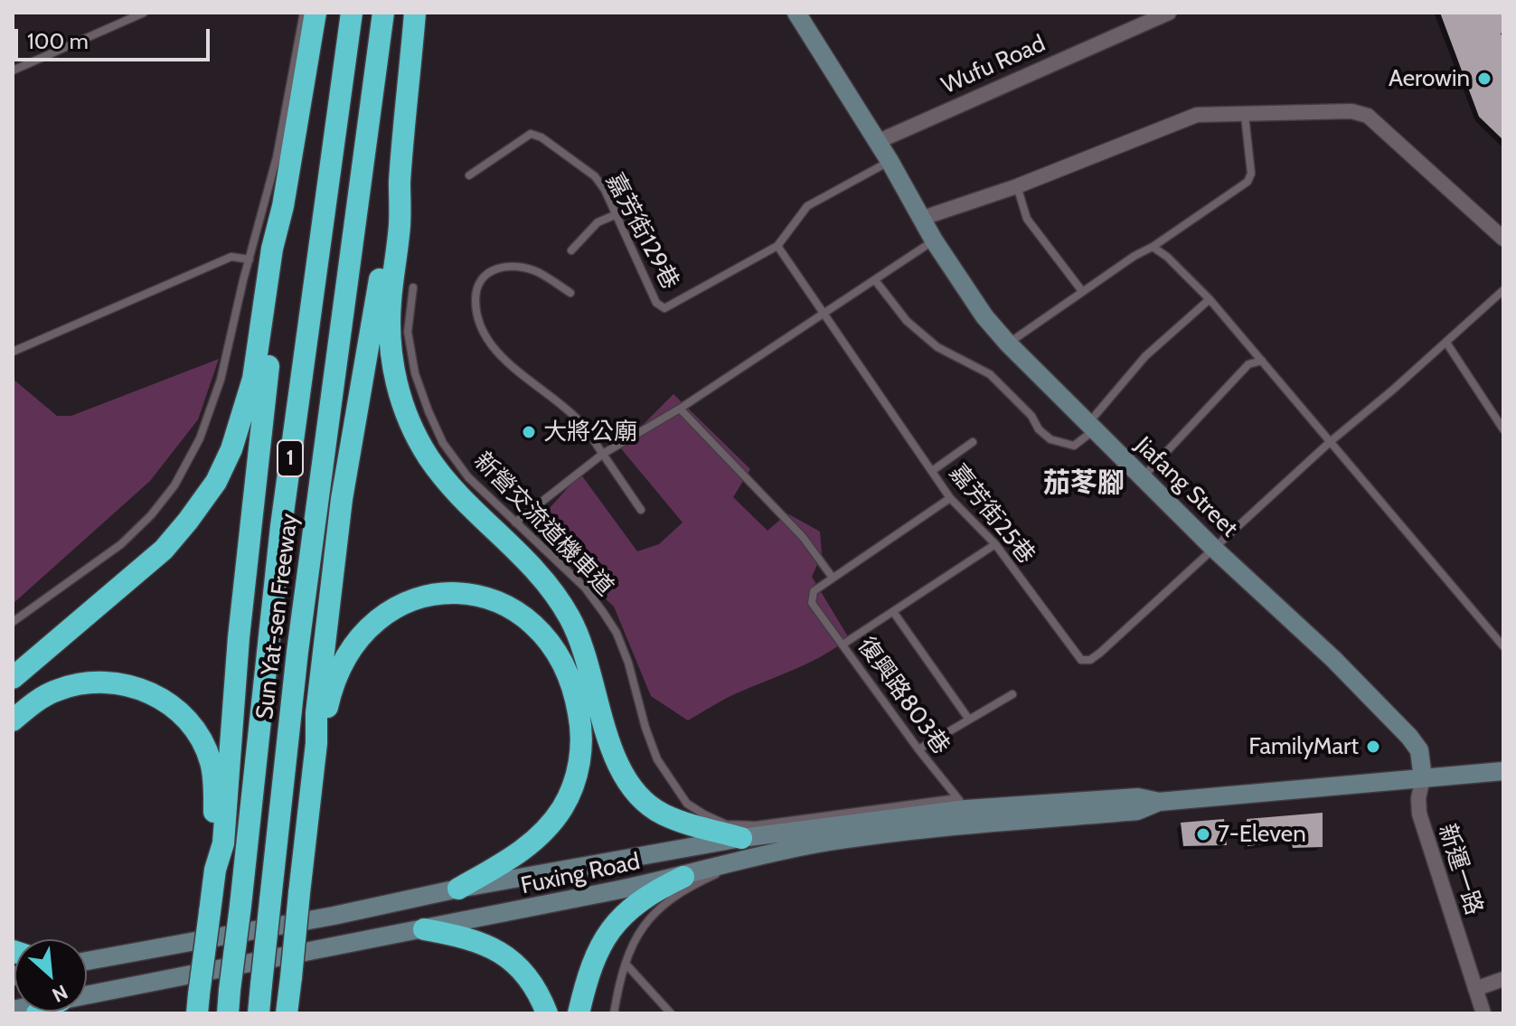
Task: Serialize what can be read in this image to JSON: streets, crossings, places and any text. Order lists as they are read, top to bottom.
{
  "streets": {
    "highway": ["1", "Sun Yat-sen Freeway"],
    "main road": ["Jiafang Street", "Fuxing Road"],
    "street": ["Wufu Road", "新運一路"],
    "lane": [
      "嘉芳街129巷",
      "嘉芳街25巷",
      "新營交流道機車道",
      "復興路803巷"
    ]
  },
  "crossings": [
    ["Wufu Road", "Jiafang Street"],
    ["嘉芳街129巷", "Jiafang Street"],
    ["嘉芳街129巷", "嘉芳街25巷"],
    ["Jiafang Street", "嘉芳街25巷"],
    ["Jiafang Street", "新運一路"],
    ["Jiafang Street", "Fuxing Road"],
    ["新營交流道機車道", "復興路803巷"],
    ["新營交流道機車道", "Fuxing Road"],
    ["復興路803巷", "Fuxing Road"],
    ["新運一路", "Fuxing Road"]
  ],
  "districts": ["茄苳腳"],
  "places": [
    "Aerowin",
    "大將公廟",
    "FamilyMart",
    "7-Eleven"
  ],
  "scale_bar": "100 m",
  "north": "bottom right"
}
